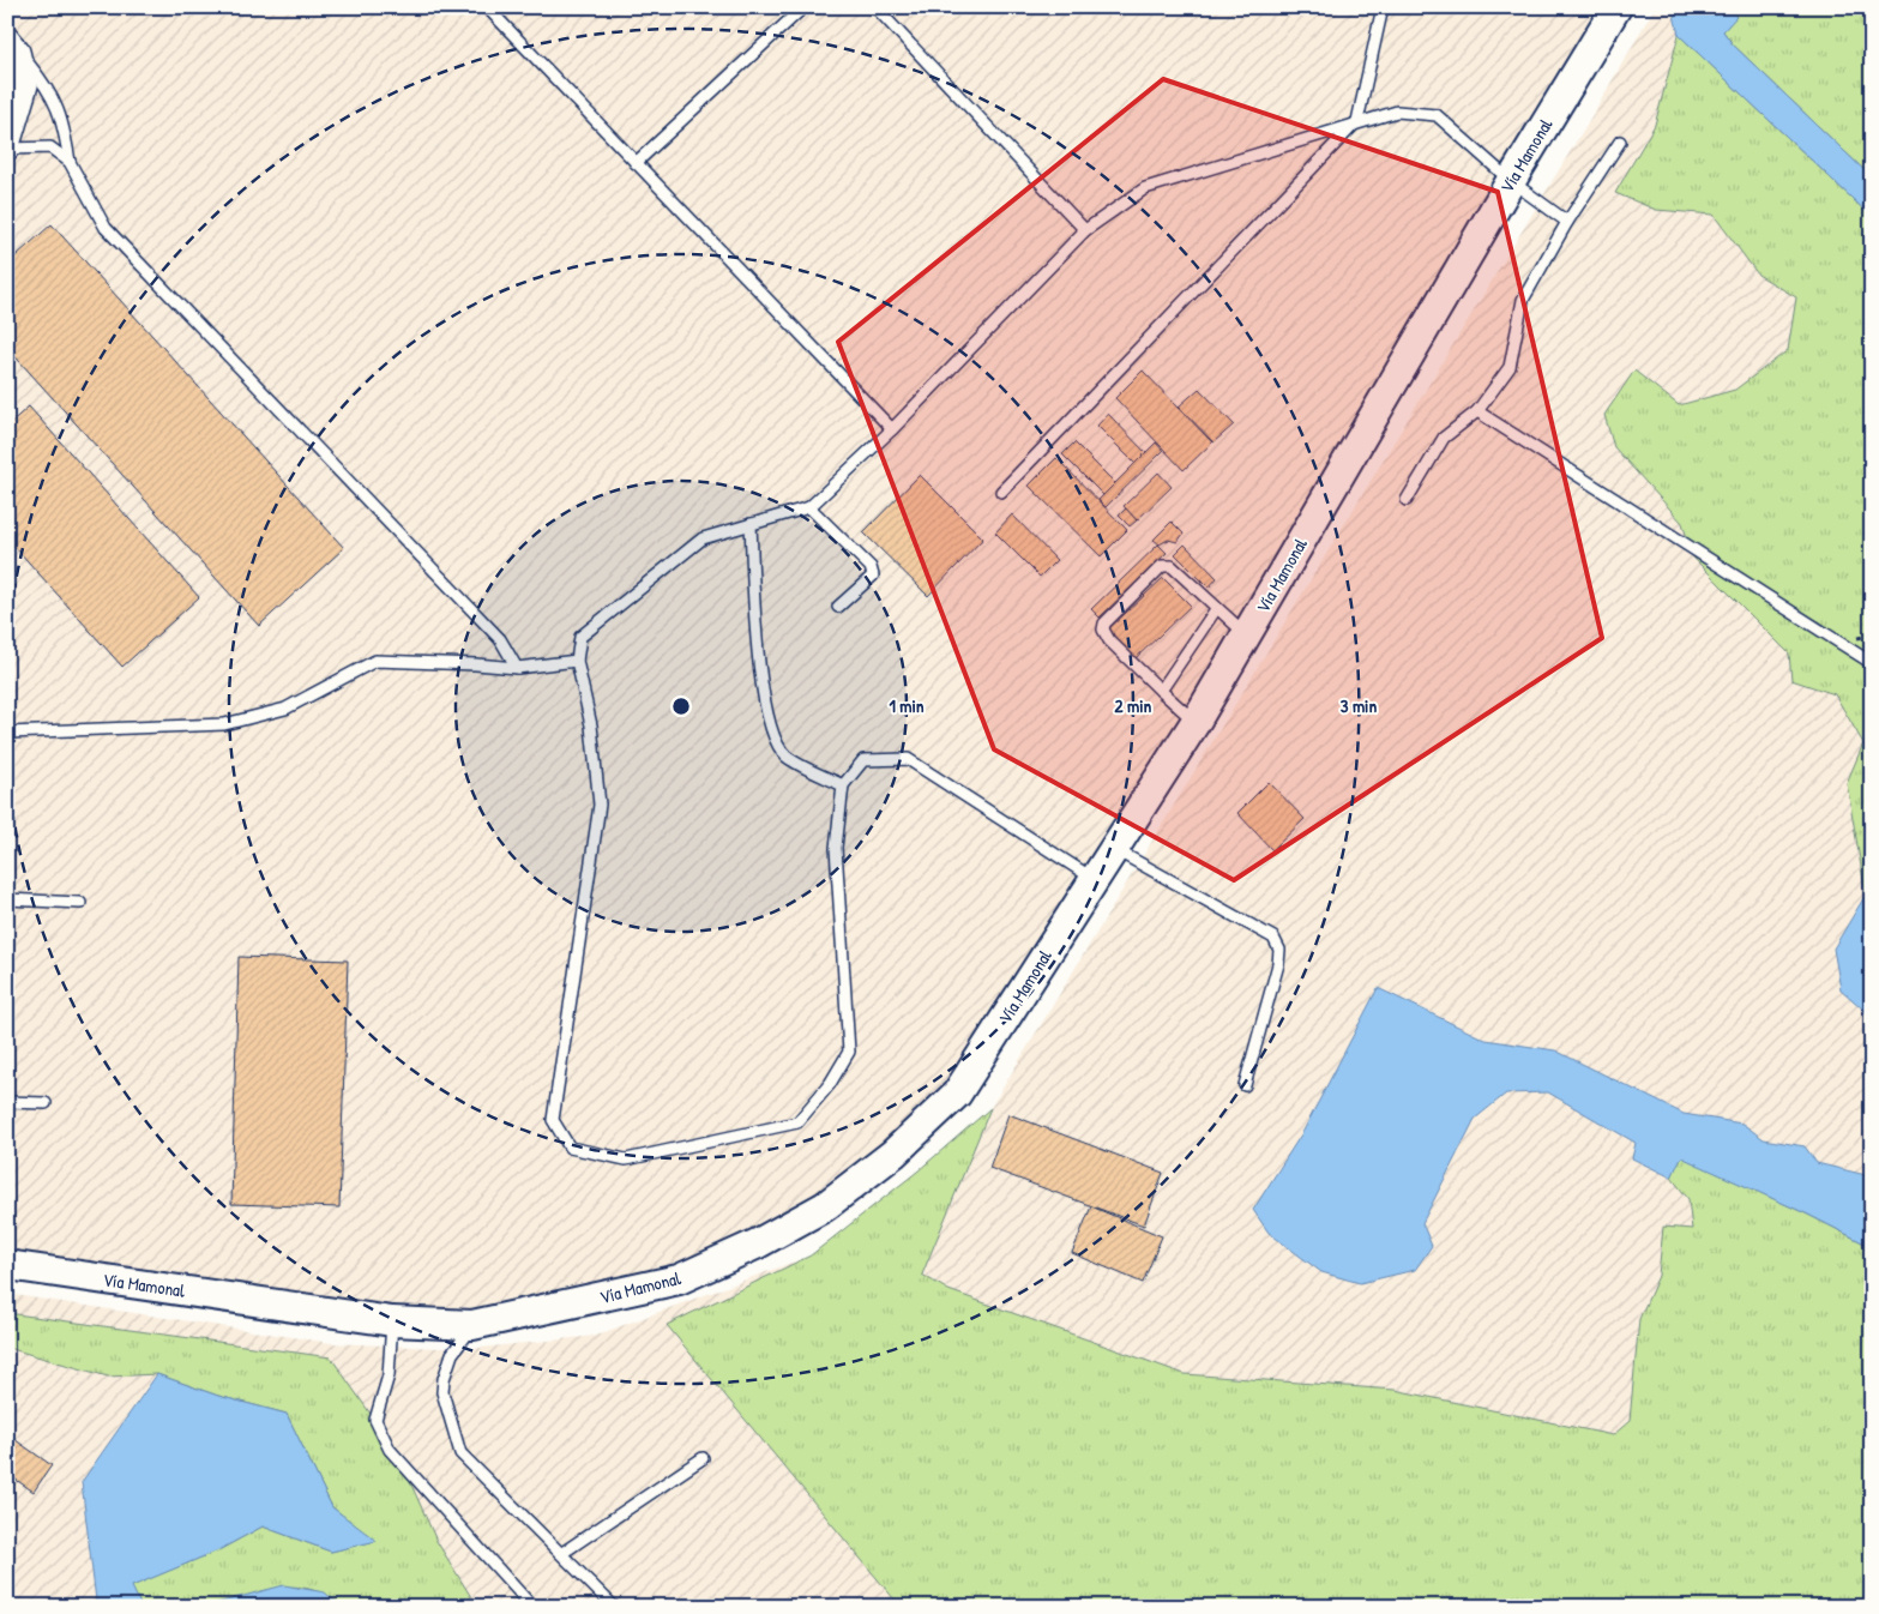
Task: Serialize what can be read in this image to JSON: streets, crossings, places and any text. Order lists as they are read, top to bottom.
{
  "streets": {
    "street": ["Vía Mamonal"]
  },
  "rings": ["1 min", "2 min", "3 min"]
}
